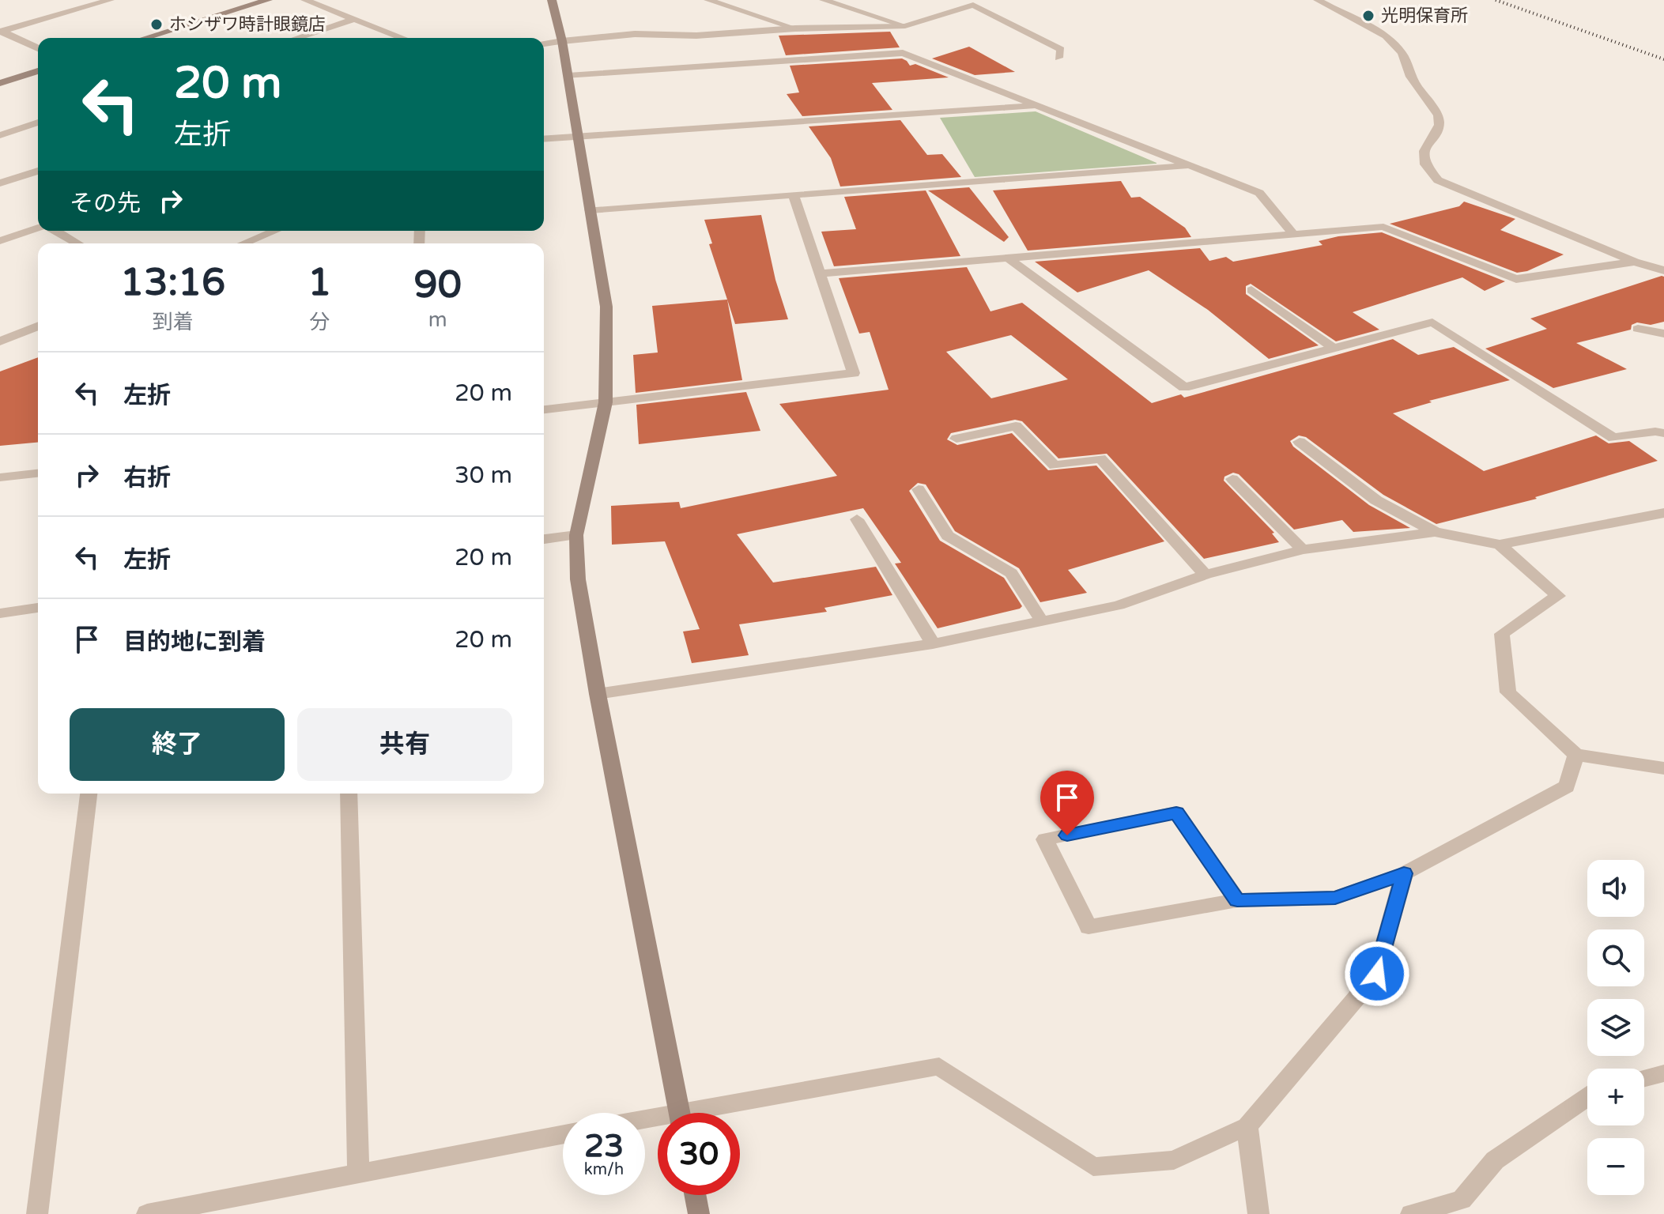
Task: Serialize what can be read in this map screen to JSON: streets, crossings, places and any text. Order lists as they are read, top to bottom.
{
  "places": ["光明保育所", "ホシザワ時計眼鏡店"],
  "page": {
    "turn": ["20 m", "左折"],
    "then": "その先",
    "eta": [
      "13:16",
      "到着",
      "1",
      "分",
      "90",
      "m"
    ],
    "list": [
      {
        "name": "左折",
        "value": "20 m"
      },
      {
        "name": "右折",
        "value": "30 m"
      },
      {
        "name": "左折",
        "value": "20 m"
      },
      {
        "name": "目的地に到着",
        "value": "20 m"
      }
    ],
    "buttons": ["終了", "共有"],
    "map_buttons": ["+", "−"],
    "speed": "23 km/h",
    "limit": "30"
  }
}
